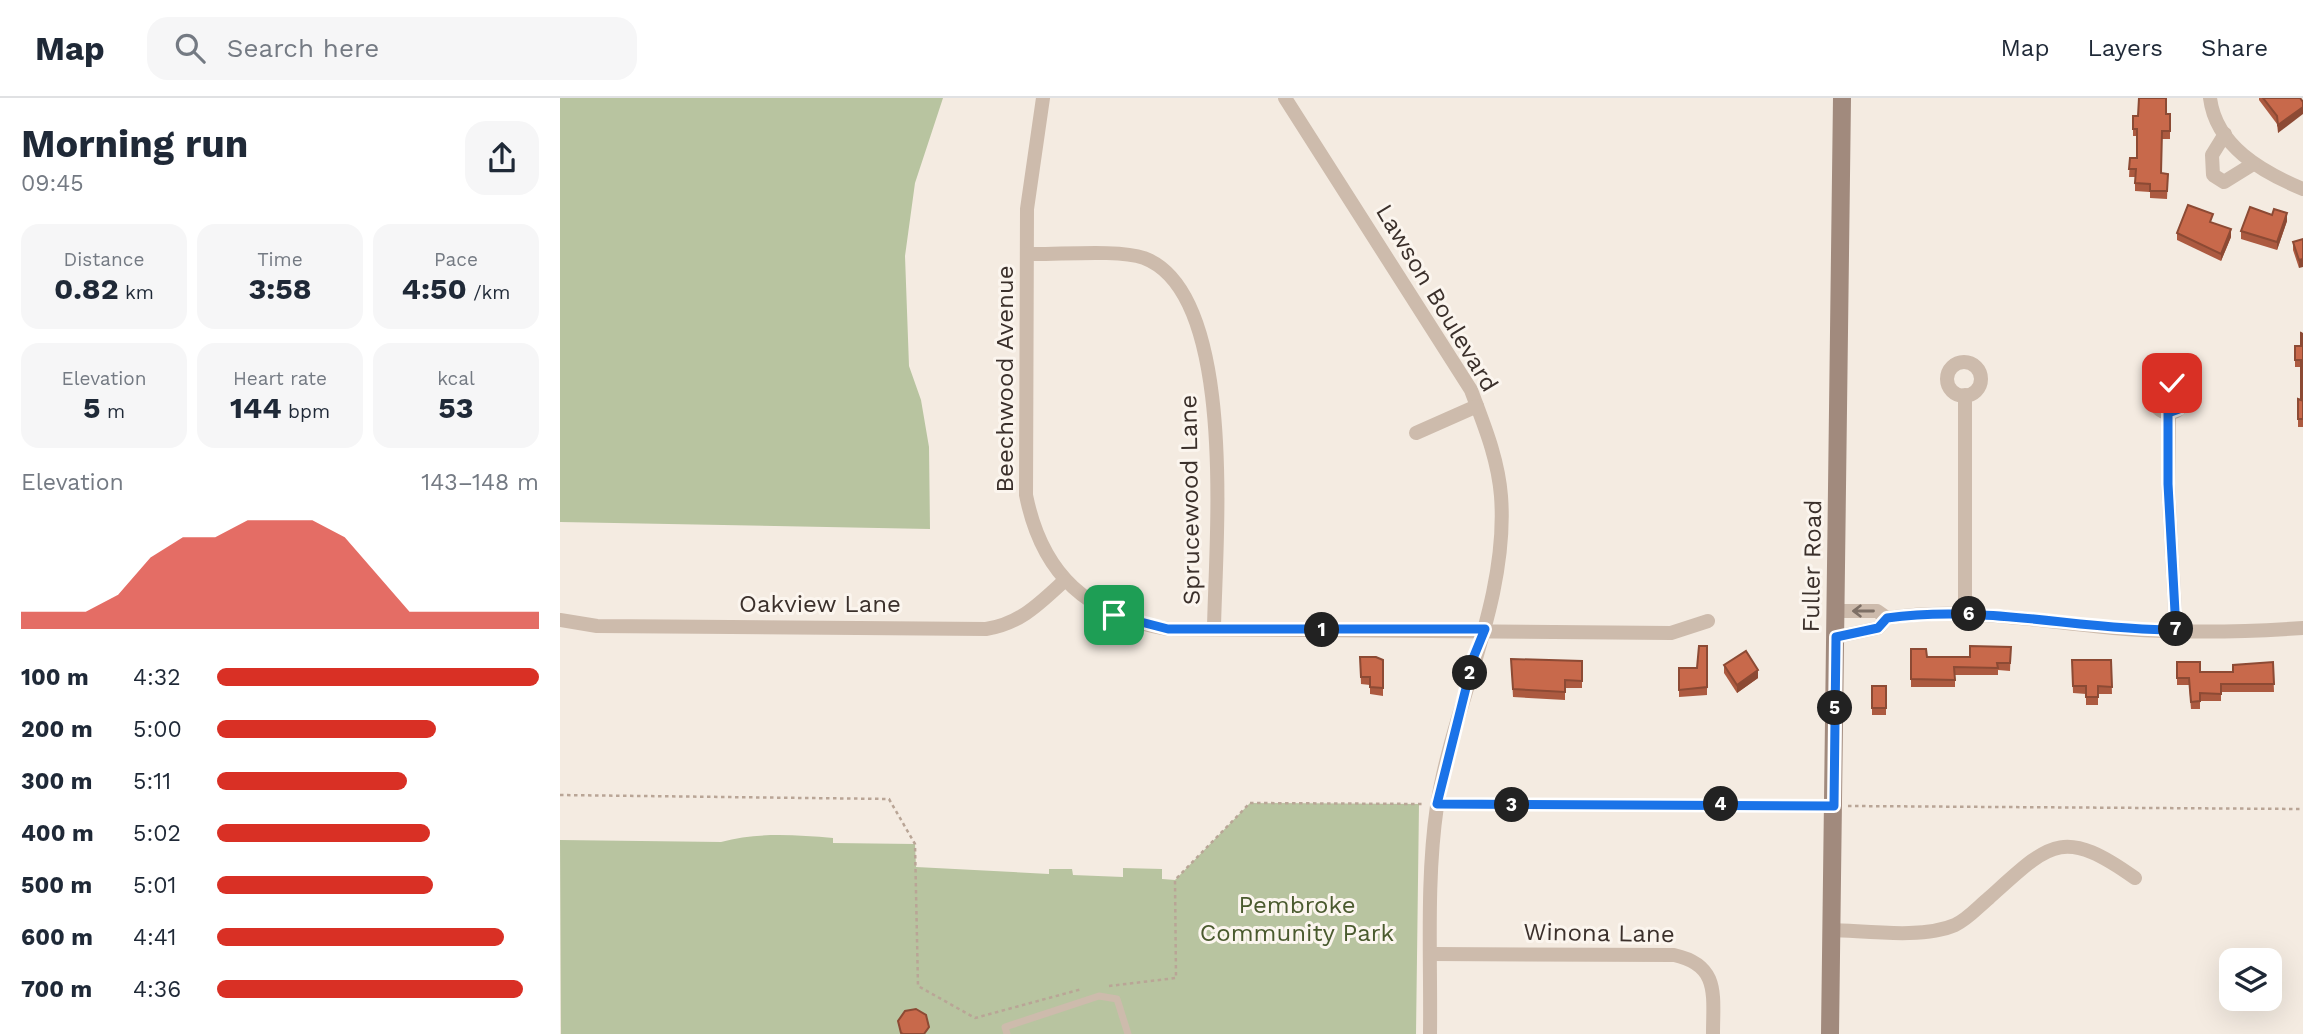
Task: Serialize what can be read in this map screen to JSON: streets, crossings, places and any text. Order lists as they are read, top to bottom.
{
  "streets": {
    "street": [
      "Lawson Boulevard",
      "Beechwood Avenue",
      "Sprucewood Lane",
      "Fuller Road",
      "Oakview Lane",
      "Winona Lane"
    ]
  },
  "crossings": [
    ["Lawson Boulevard", "Beechwood Avenue"],
    ["Lawson Boulevard", "Winona Lane"],
    ["Beechwood Avenue", "Sprucewood Lane"],
    ["Beechwood Avenue", "Oakview Lane"]
  ],
  "parks": ["Pembroke Community Park"],
  "page": {
    "header": "Map",
    "search": "Search here",
    "nav": ["Map", "Layers", "Share"],
    "heading": ["Morning run", "09:45"],
    "stats": [
      ["Distance", "0.82 km"],
      ["Time", "3:58"],
      ["Pace", "4:50 /km"],
      ["Elevation", "5 m"],
      ["Heart rate", "144 bpm"],
      ["kcal", "53"]
    ],
    "chart": ["Elevation", "143–148 m"],
    "pins": [
      "6",
      "7",
      "1",
      "2",
      "5",
      "4",
      "3"
    ],
    "list": [
      {
        "name": "100 m",
        "note": "4:32"
      },
      {
        "name": "200 m",
        "note": "5:00"
      },
      {
        "name": "300 m",
        "note": "5:11"
      },
      {
        "name": "400 m",
        "note": "5:02"
      },
      {
        "name": "500 m",
        "note": "5:01"
      },
      {
        "name": "600 m",
        "note": "4:41"
      },
      {
        "name": "700 m",
        "note": "4:36"
      }
    ]
  }
}
